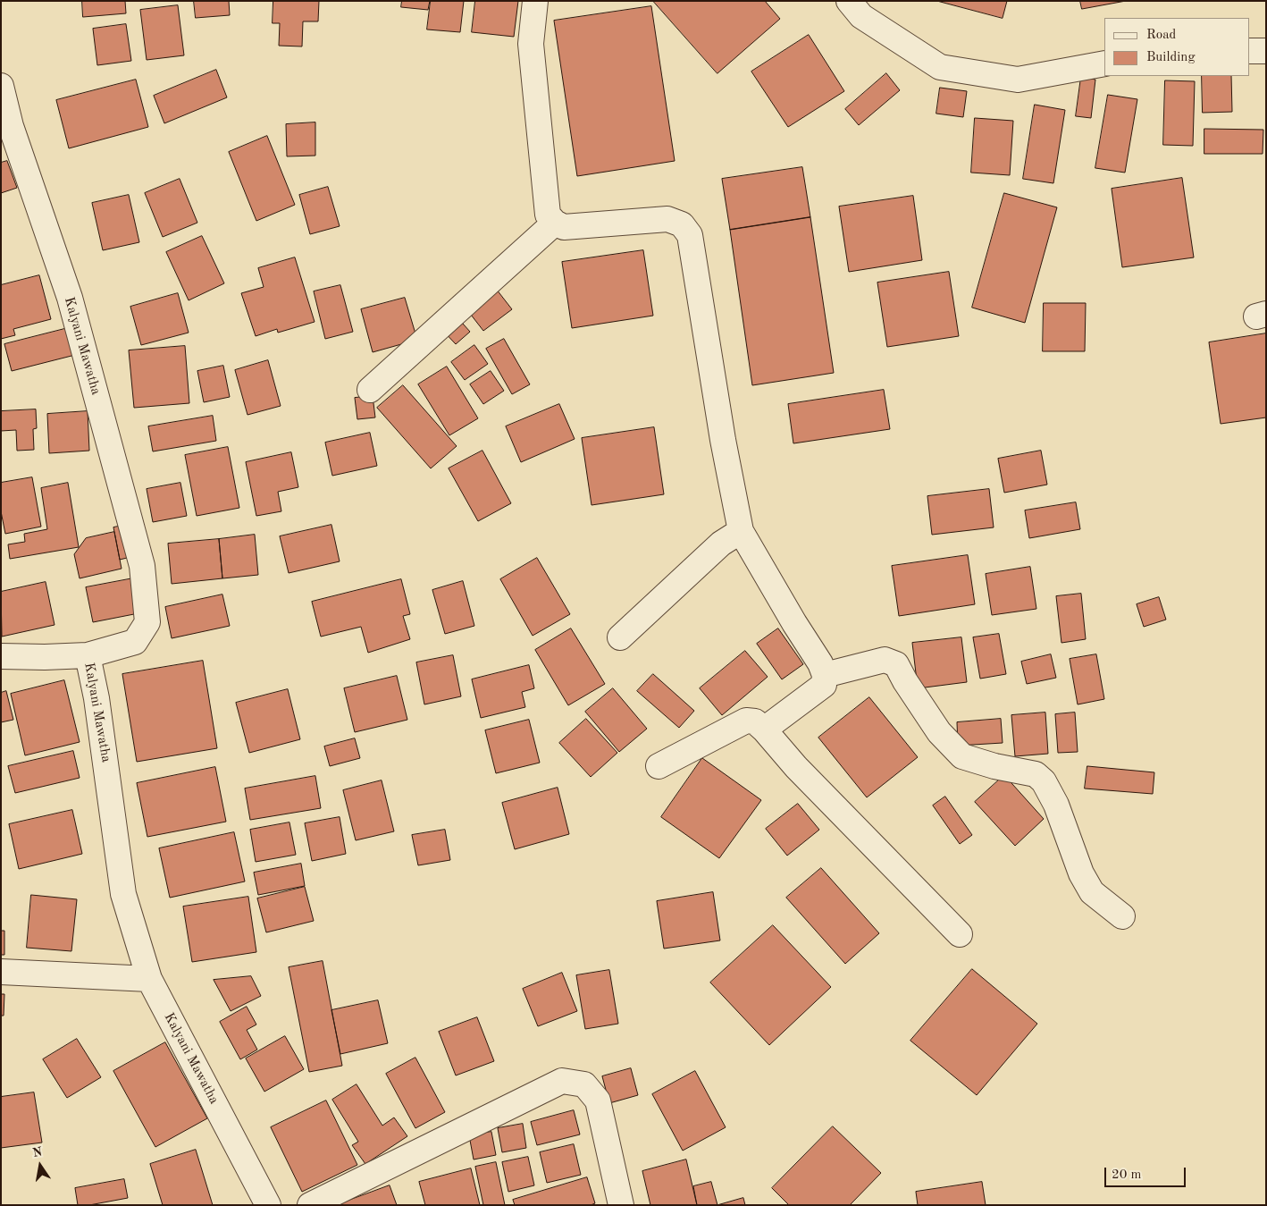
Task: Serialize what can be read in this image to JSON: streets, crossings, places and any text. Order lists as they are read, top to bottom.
{
  "streets": {
    "street": ["Kalyani Mawatha"]
  },
  "legend": ["Road", "Building"],
  "scale_bar": "20 m",
  "north": "top"
}
